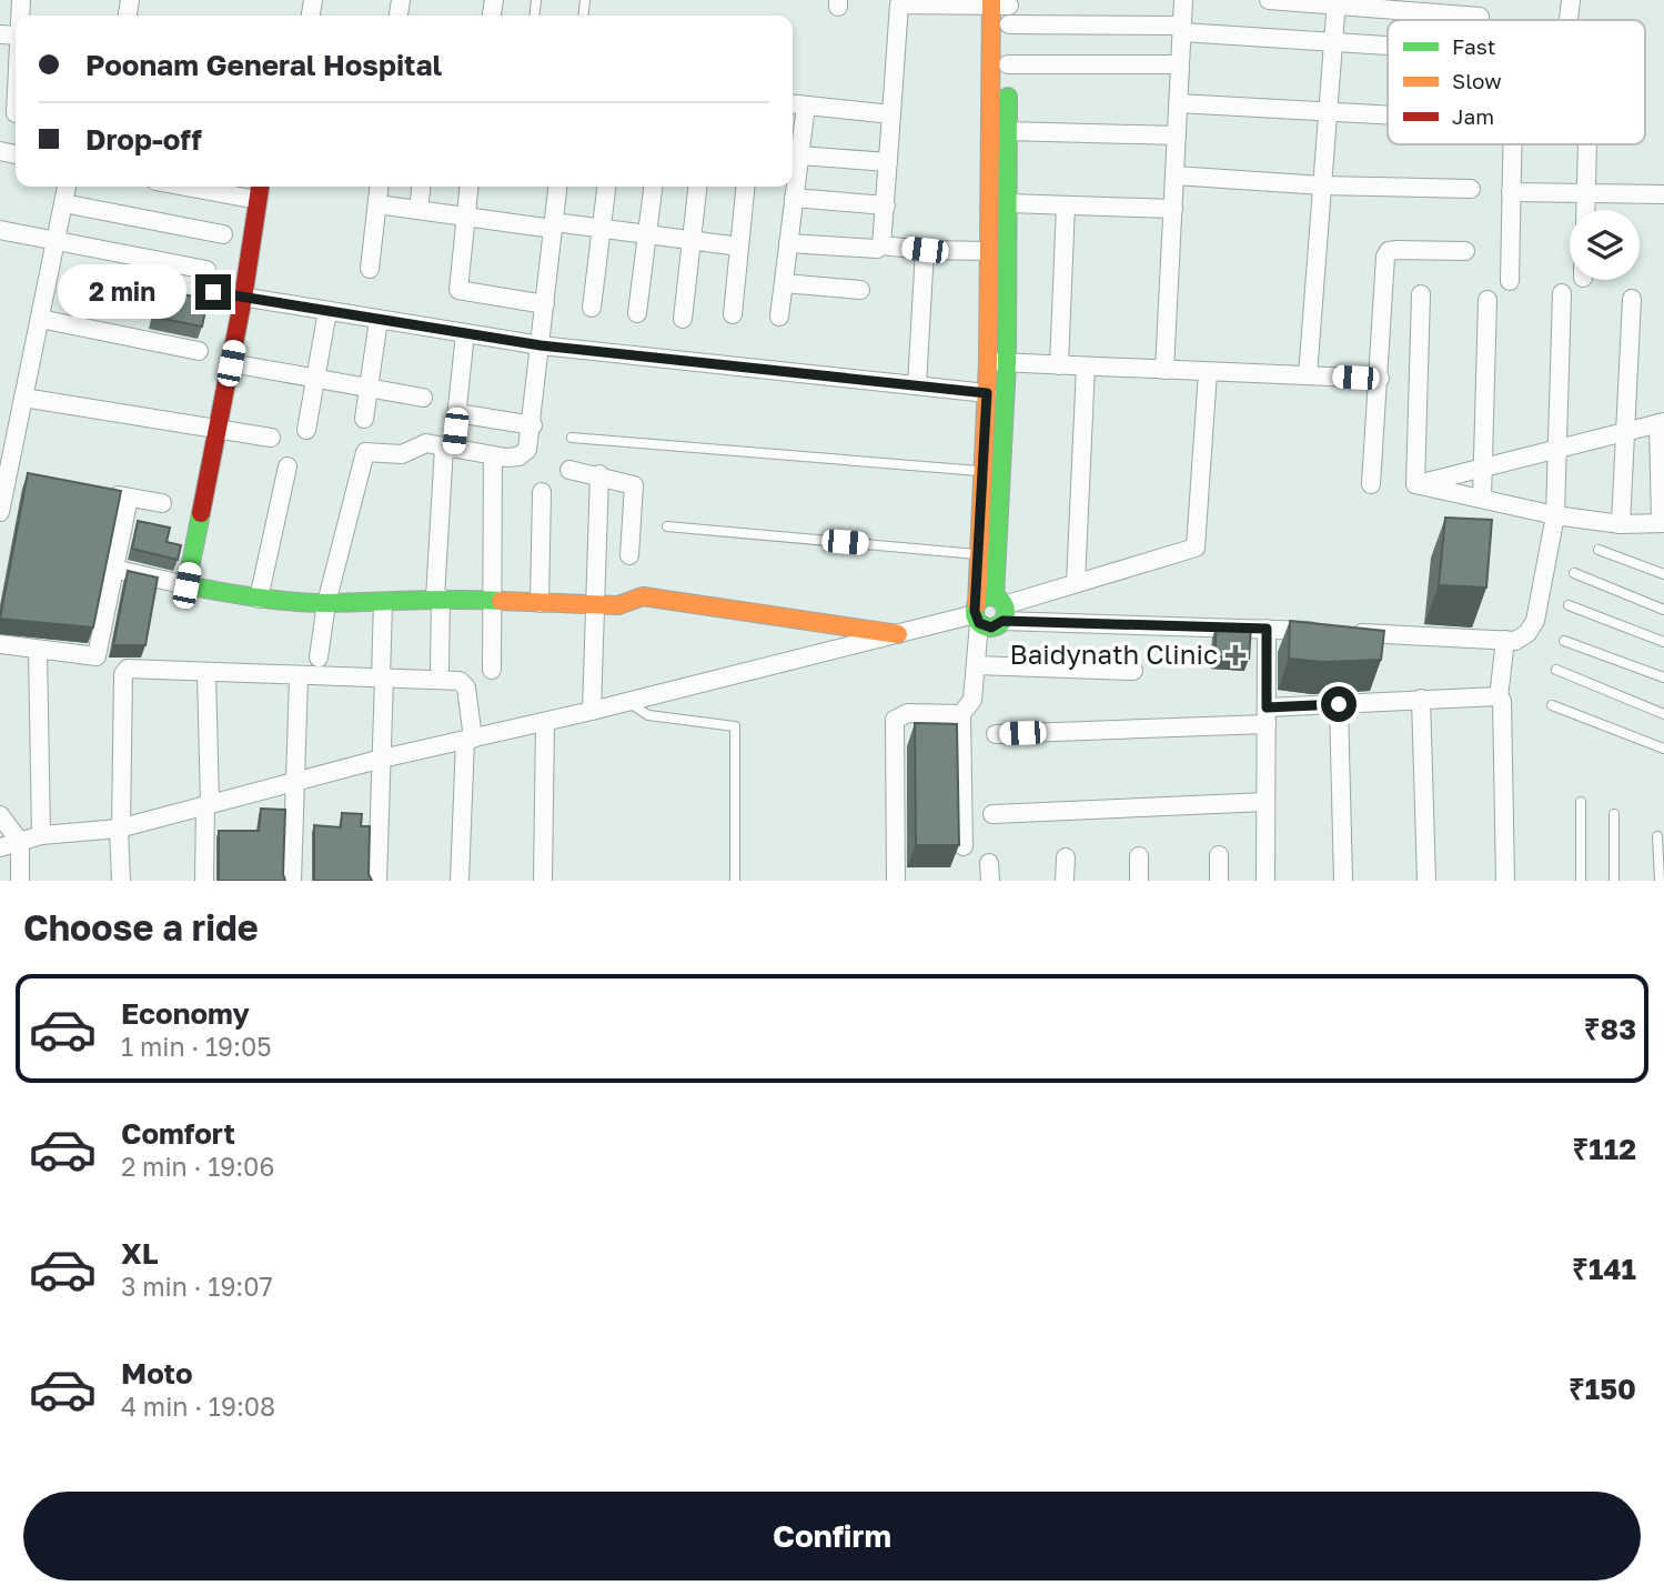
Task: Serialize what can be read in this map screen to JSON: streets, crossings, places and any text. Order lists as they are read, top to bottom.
{
  "places": {
    "health": ["Baidynath Clinic"]
  },
  "legend": ["Fast", "Slow", "Jam"],
  "page": {
    "banner": ["Poonam General Hospital", "Drop-off"],
    "bubble": "2 min",
    "heading": "Choose a ride",
    "list": [
      {
        "name": "Economy",
        "note": "1 min · 19:05",
        "value": "₹83"
      },
      {
        "name": "Comfort",
        "note": "2 min · 19:06",
        "value": "₹112"
      },
      {
        "name": "XL",
        "note": "3 min · 19:07",
        "value": "₹141"
      },
      {
        "name": "Moto",
        "note": "4 min · 19:08",
        "value": "₹150"
      }
    ],
    "buttons": "Confirm"
  }
}
